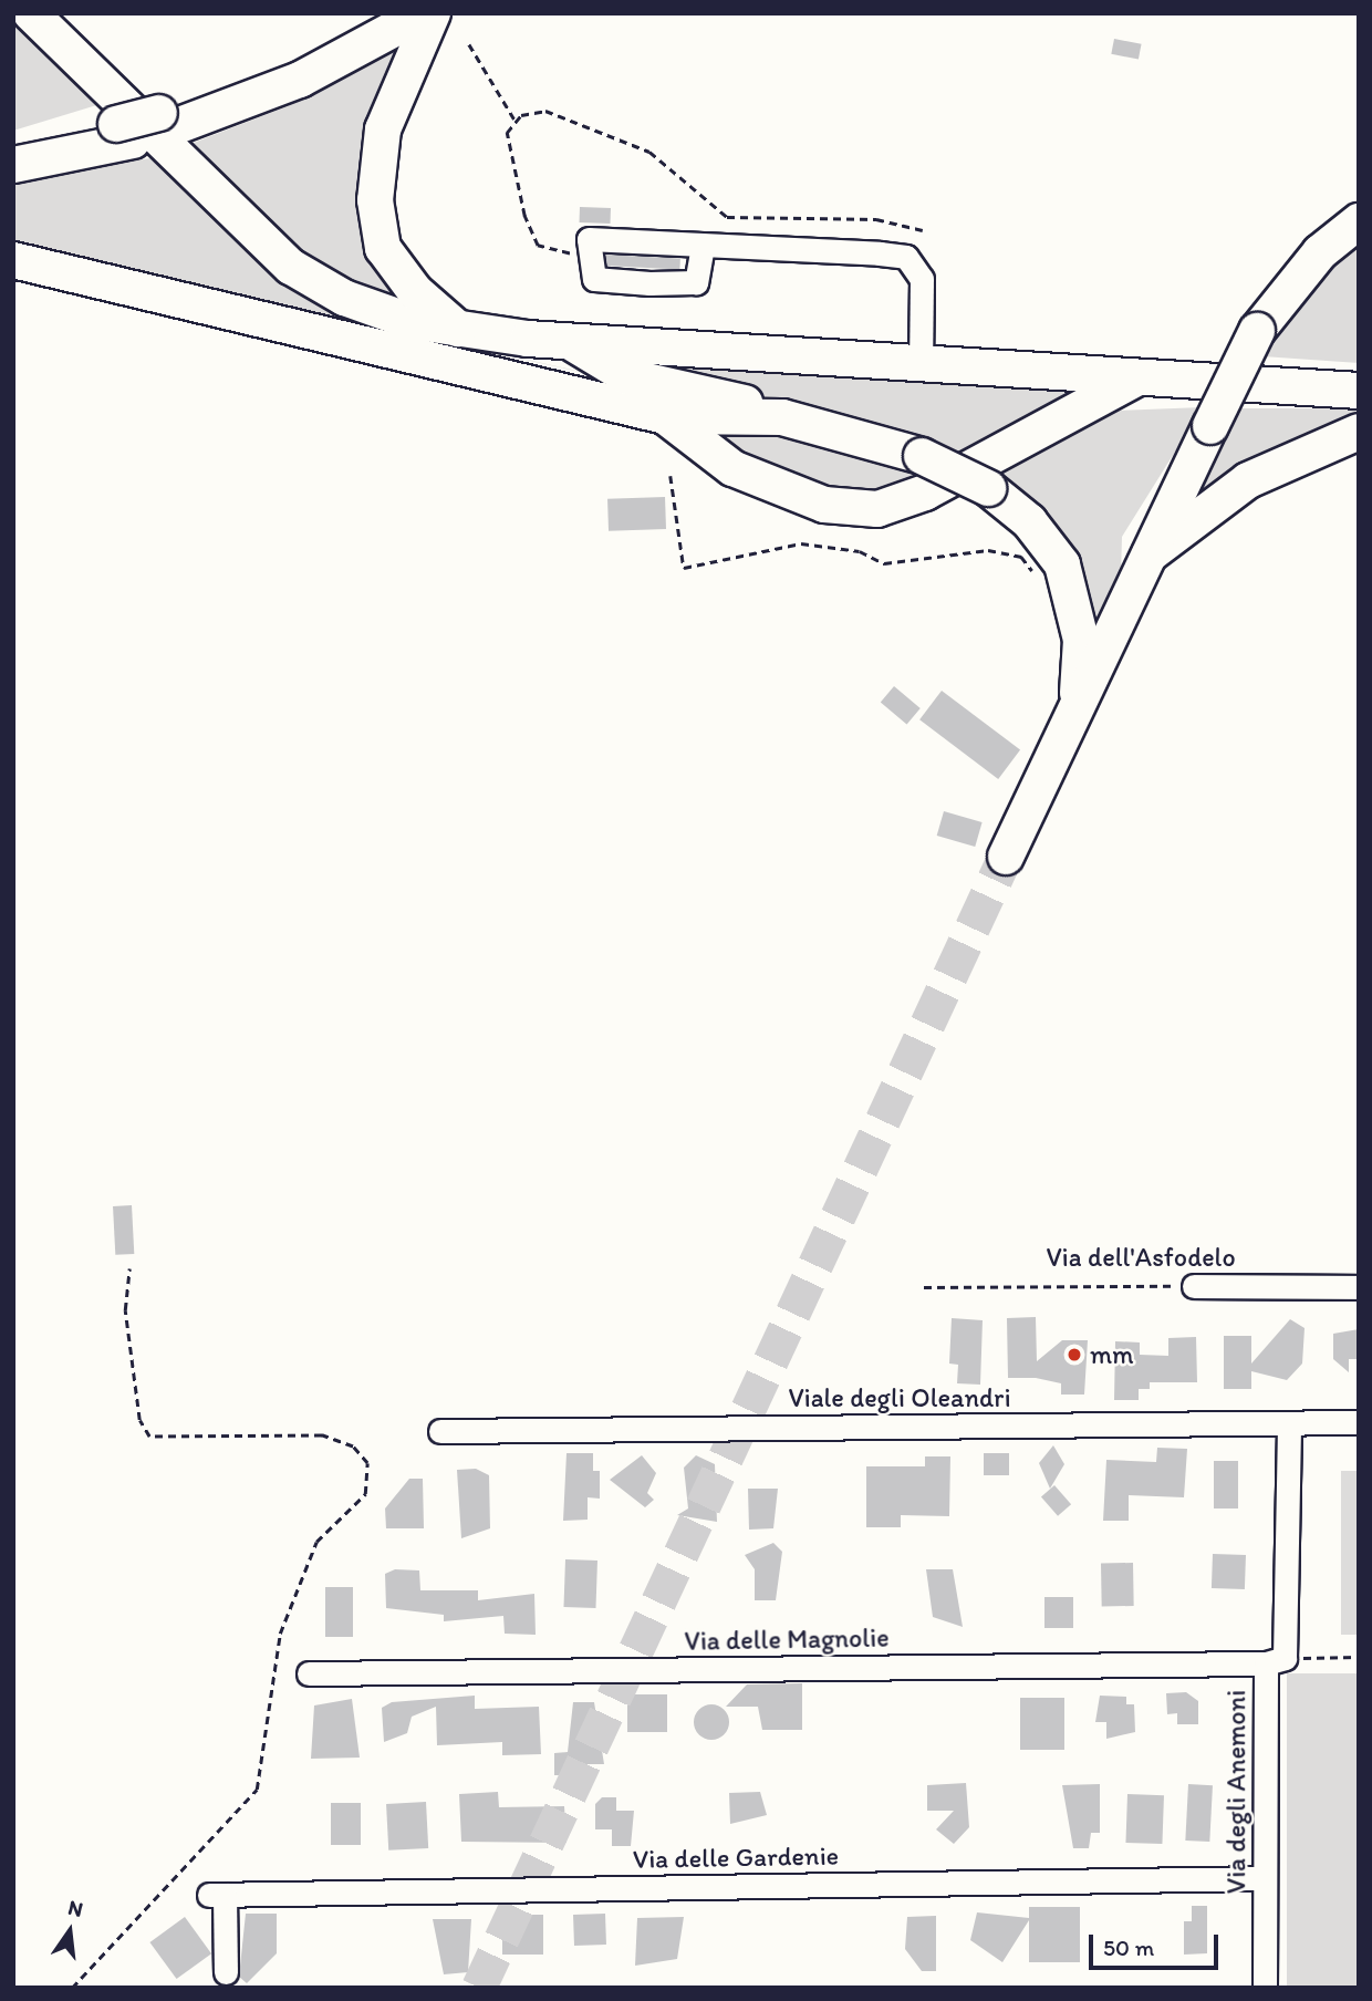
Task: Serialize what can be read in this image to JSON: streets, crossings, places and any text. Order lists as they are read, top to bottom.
{
  "streets": {
    "street": [
      "Via dell'Asfodelo",
      "Viale degli Oleandri",
      "Via delle Magnolie",
      "Via degli Anemoni",
      "Via delle Gardenie"
    ]
  },
  "crossings": [
    ["Viale degli Oleandri", "Via degli Anemoni"],
    ["Via delle Magnolie", "Via degli Anemoni"],
    ["Via degli Anemoni", "Via delle Gardenie"]
  ],
  "places": ["mm"],
  "scale_bar": "50 m",
  "north": "top"
}
